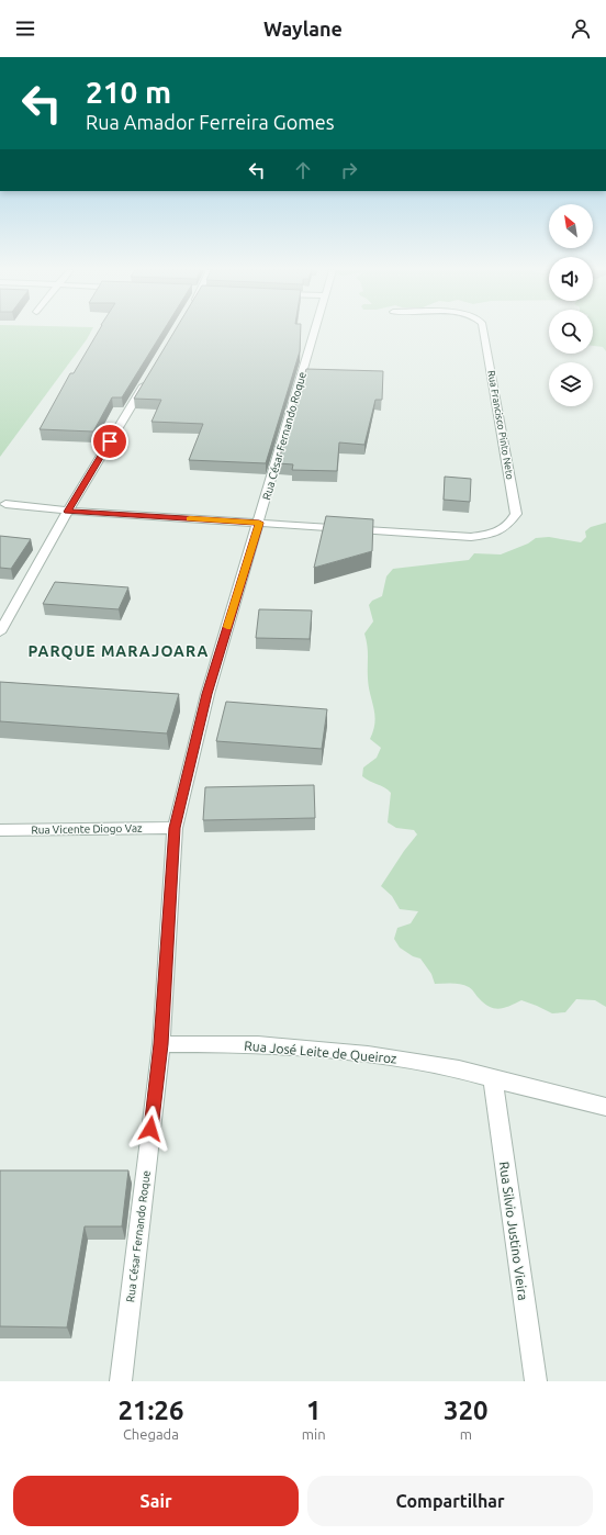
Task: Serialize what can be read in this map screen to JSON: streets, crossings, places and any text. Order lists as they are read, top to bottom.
{
  "streets": {
    "street": [
      "Rua Francisco Pinto Neto",
      "Rua César Fernando Roque",
      "Rua Vicente Diogo Vaz",
      "Rua José Leite de Queiroz",
      "Rua Silvio Justino Vieira"
    ]
  },
  "crossings": [
    ["Rua Francisco Pinto Neto", "Rua César Fernando Roque"],
    ["Rua César Fernando Roque", "Rua Vicente Diogo Vaz"],
    ["Rua César Fernando Roque", "Rua José Leite de Queiroz"],
    ["Rua José Leite de Queiroz", "Rua Silvio Justino Vieira"]
  ],
  "districts": ["PARQUE MARAJOARA"],
  "north": "top left",
  "page": {
    "header": "Waylane",
    "turn": ["210 m", "Rua Amador Ferreira Gomes"],
    "eta": [
      "21:26",
      "Chegada",
      "1",
      "min",
      "320",
      "m"
    ],
    "buttons": ["Sair", "Compartilhar"]
  }
}
